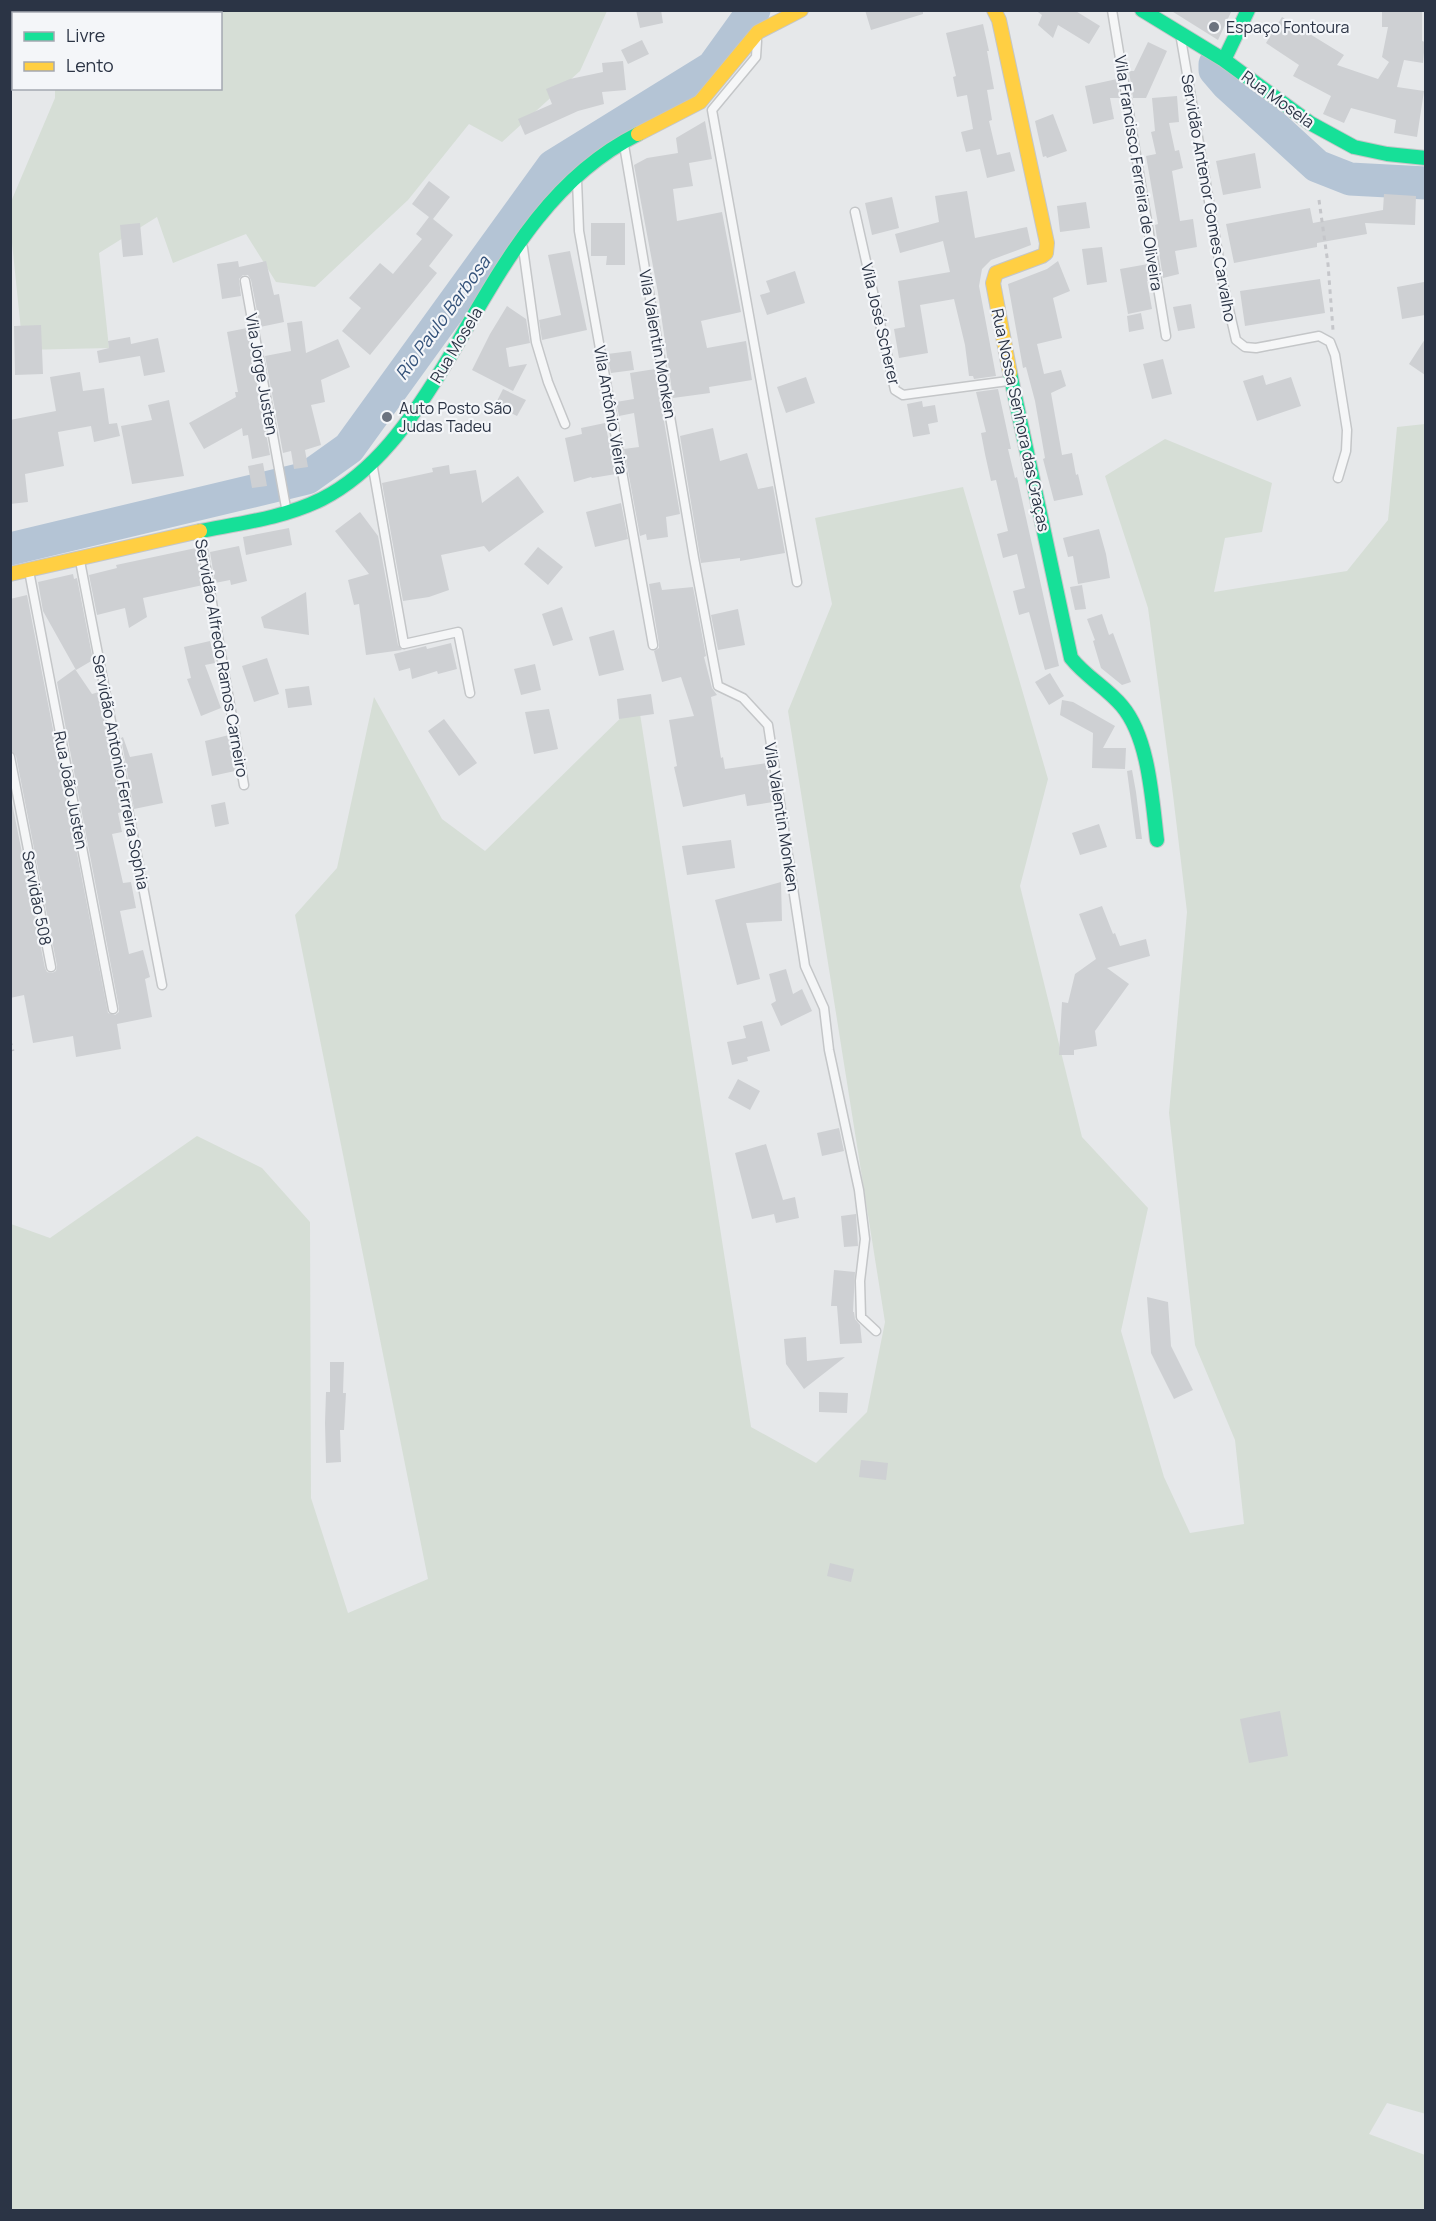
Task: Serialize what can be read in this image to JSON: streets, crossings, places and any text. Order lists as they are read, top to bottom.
{
  "streets": {
    "street": ["Rua Mosela", "Rua Nossa Senhora das Graças"],
    "lane": [
      "Vila Francisco Ferreira de Oliveira",
      "Servidão Antenor Gomes Carvalho",
      "Vila José Scherer",
      "Vila Valentin Monken",
      "Vila Jorge Justen",
      "Vila Antônio Vieira",
      "Servidão Alfredo Ramos Carneiro",
      "Servidão Antonio Ferreira Sophia",
      "Rua João Justen",
      "Servidão 508"
    ]
  },
  "crossings": [
    ["Rua Mosela", "Servidão Antenor Gomes Carvalho"],
    ["Rua Mosela", "Vila Valentin Monken"],
    ["Rua Mosela", "Vila Jorge Justen"],
    ["Rua Mosela", "Vila Antônio Vieira"],
    ["Rua Mosela", "Servidão Alfredo Ramos Carneiro"],
    ["Rua Mosela", "Servidão Antonio Ferreira Sophia"],
    ["Rua Mosela", "Rua João Justen"],
    ["Vila José Scherer", "Rua Nossa Senhora das Graças"]
  ],
  "water": ["Rio Paulo Barbosa"],
  "places": ["Espaço Fontoura", "Auto Posto São Judas Tadeu"],
  "legend": ["Livre", "Lento"]
}
